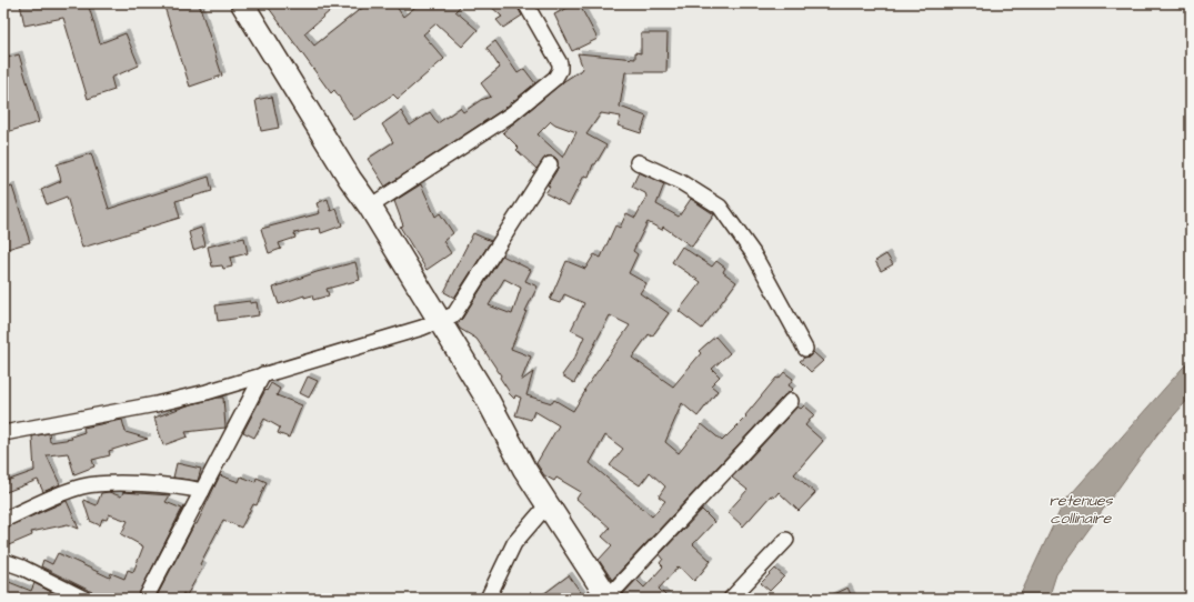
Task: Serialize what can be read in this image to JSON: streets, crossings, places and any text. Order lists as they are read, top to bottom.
{
  "water": ["retenues collinaire"]
}
